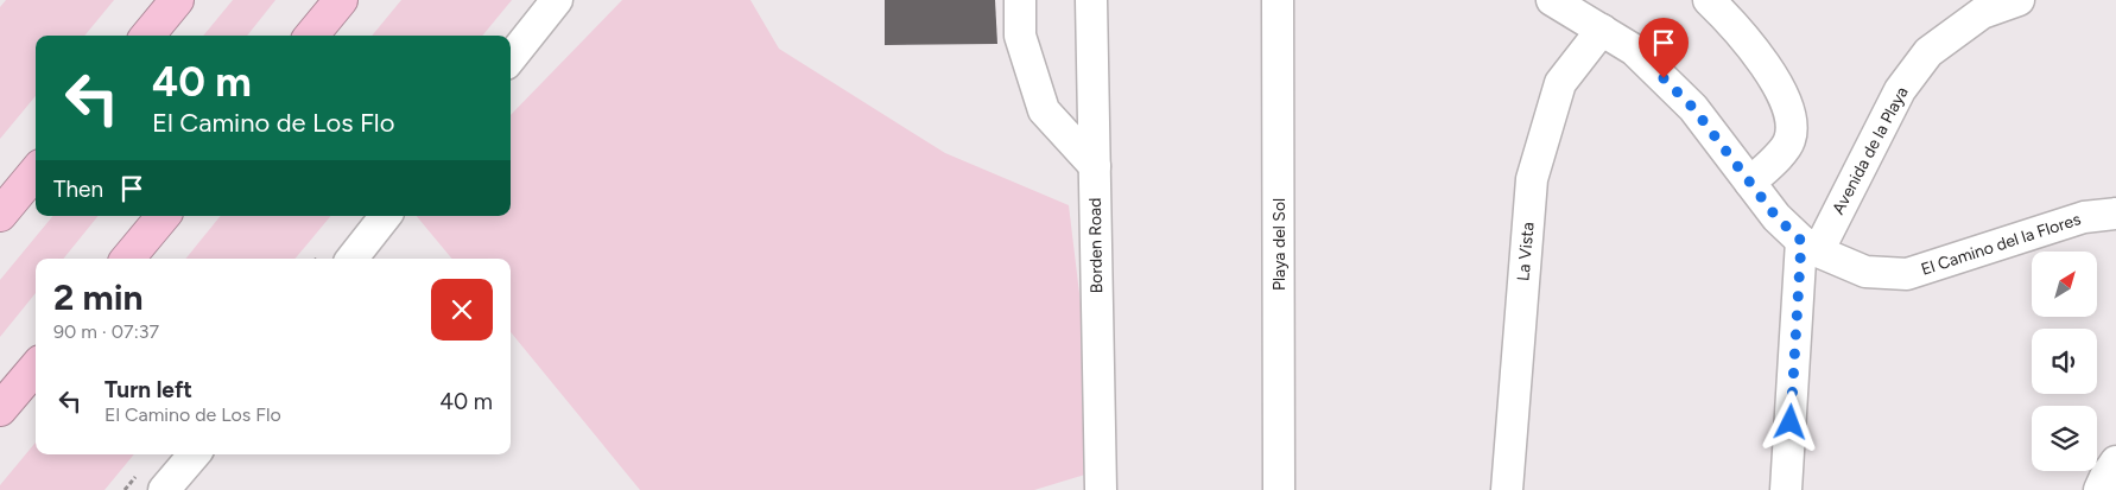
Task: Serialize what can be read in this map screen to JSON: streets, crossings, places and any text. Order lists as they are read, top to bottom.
{
  "streets": {
    "street": [
      "Avenida de la Playa",
      "Playa del Sol",
      "El Camino del la Flores",
      "Borden Road",
      "La Vista"
    ]
  },
  "crossings": [
    ["Avenida de la Playa", "El Camino del la Flores"]
  ],
  "north": "top right",
  "page": {
    "turn": ["40 m", "El Camino de Los Flo"],
    "then": "Then",
    "heading": ["2 min", "90 m · 07:37"],
    "list": [
      {
        "name": "Turn left",
        "note": "El Camino de Los Flo",
        "value": "40 m"
      }
    ]
  }
}
